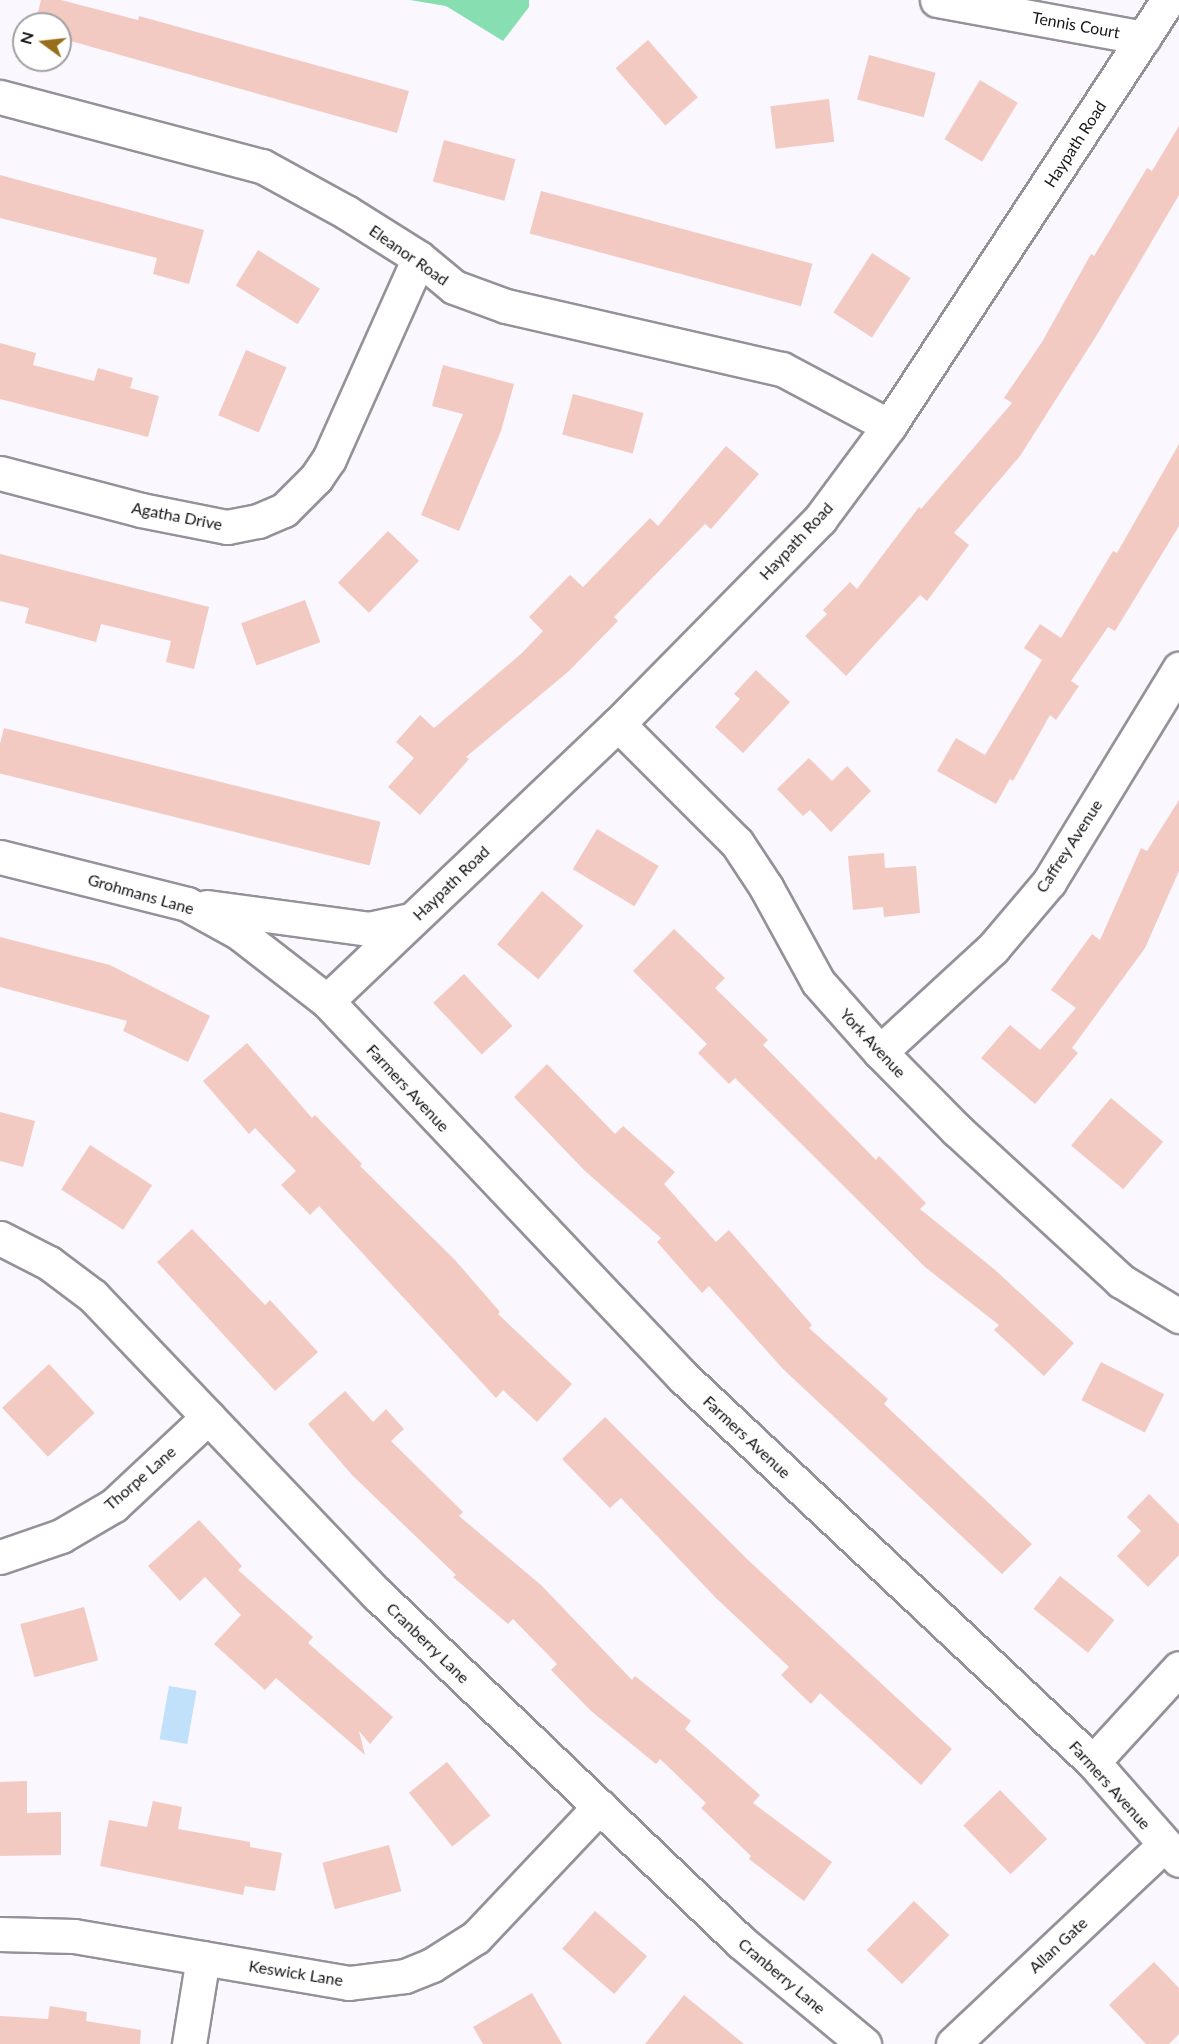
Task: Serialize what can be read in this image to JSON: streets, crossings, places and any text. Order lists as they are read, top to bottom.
{
  "streets": {
    "street": [
      "Tennis Court",
      "Haypath Road",
      "Eleanor Road",
      "Agatha Drive",
      "Caffrey Avenue",
      "Grohmans Lane",
      "York Avenue",
      "Farmers Avenue",
      "Thorpe Lane",
      "Cranberry Lane",
      "Allan Gate",
      "Keswick Lane"
    ]
  },
  "crossings": [
    ["Tennis Court", "Haypath Road"],
    ["Haypath Road", "Eleanor Road"],
    ["Haypath Road", "Grohmans Lane"],
    ["Haypath Road", "York Avenue"],
    ["Haypath Road", "Farmers Avenue"],
    ["Eleanor Road", "Agatha Drive"],
    ["Caffrey Avenue", "York Avenue"],
    ["Grohmans Lane", "Farmers Avenue"],
    ["Farmers Avenue", "Allan Gate"],
    ["Thorpe Lane", "Cranberry Lane"],
    ["Cranberry Lane", "Keswick Lane"]
  ],
  "north": "left"
}
